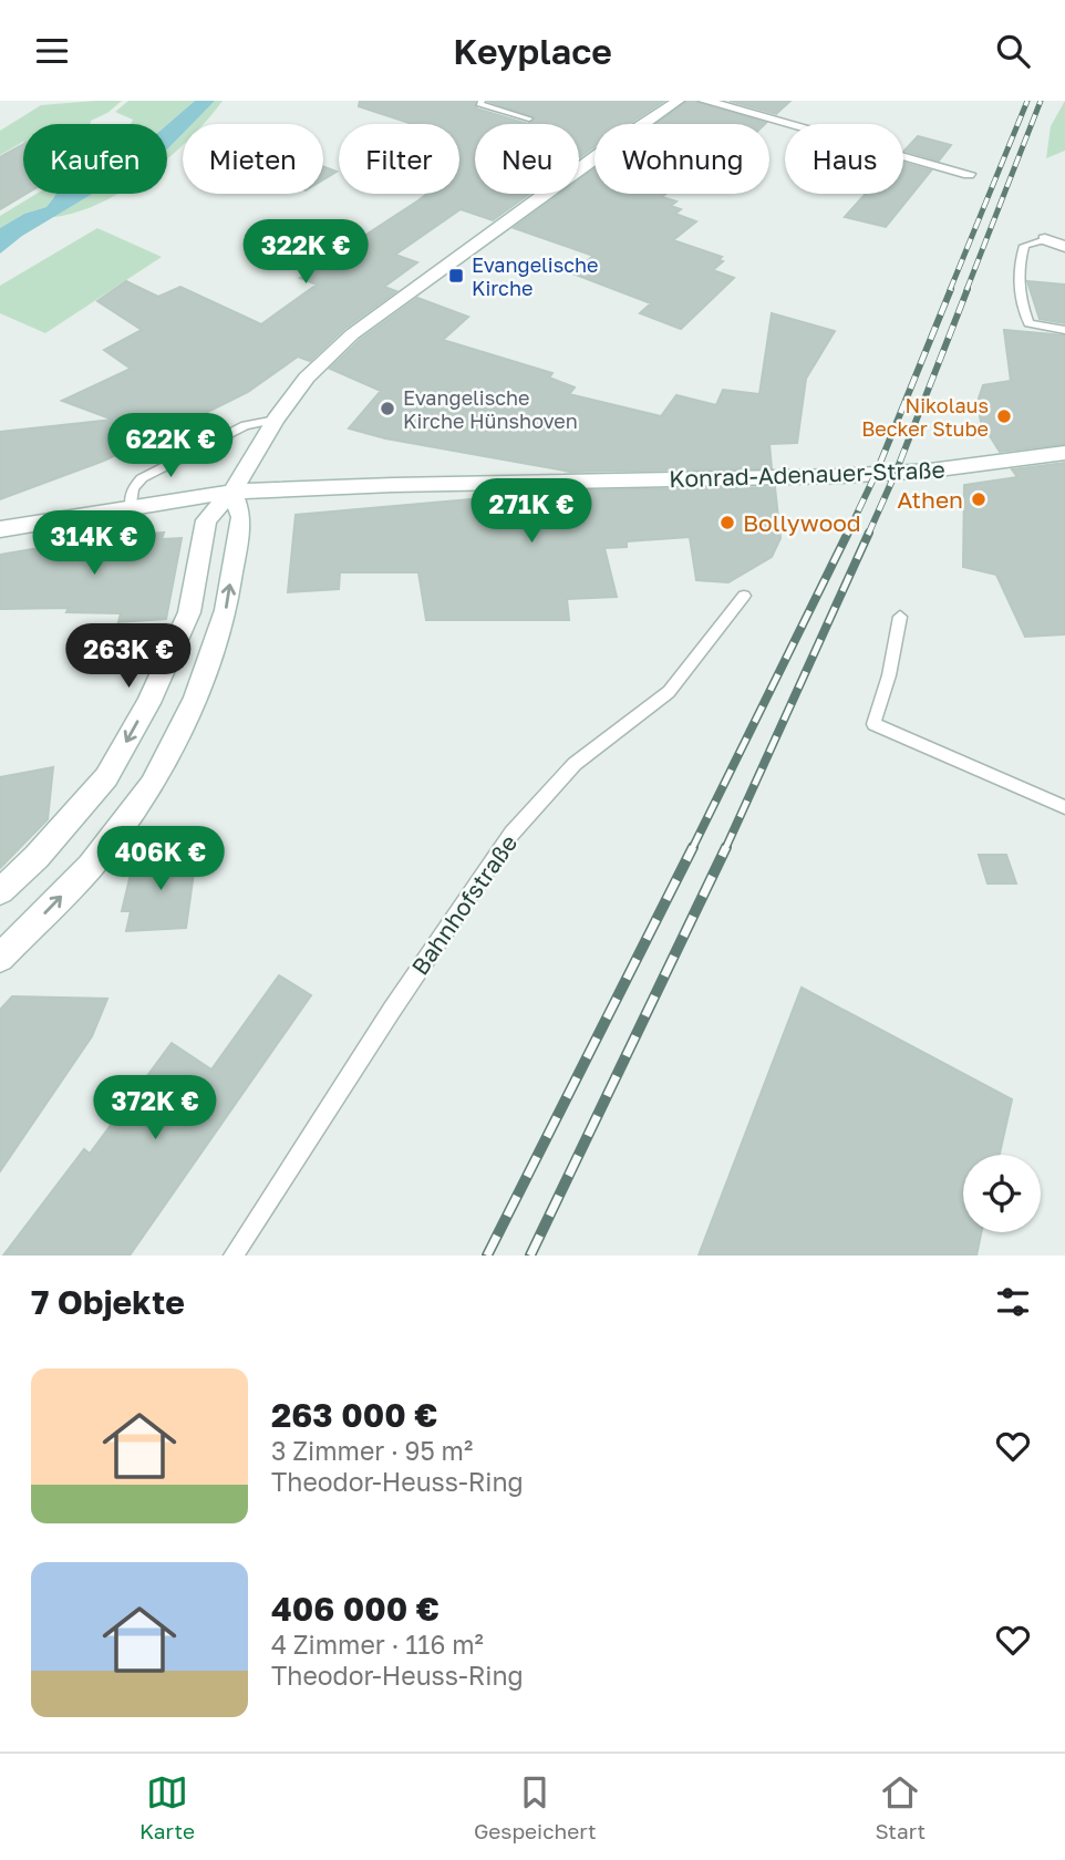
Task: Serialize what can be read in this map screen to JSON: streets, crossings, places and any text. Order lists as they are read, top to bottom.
{
  "streets": {
    "main road": ["Konrad-Adenauer-Straße"],
    "lane": ["Bahnhofstraße"]
  },
  "places": {
    "transit": ["Evangelische Kirche"],
    "other": [
      "Evangelische Kirche Hünshoven",
      "Nikolaus Becker Stube",
      "Athen",
      "Bollywood"
    ]
  },
  "page": {
    "header": "Keyplace",
    "chip": [
      "Kaufen",
      "Mieten",
      "Filter",
      "Neu",
      "Wohnung",
      "Haus"
    ],
    "price": [
      "322K €",
      "622K €",
      "271K €",
      "314K €",
      "263K €",
      "406K €",
      "372K €"
    ],
    "heading": "7 Objekte",
    "list": [
      {
        "name": "263 000 €",
        "note": "3 Zimmer · 95 m² · Theodor-Heuss-Ring"
      },
      {
        "name": "406 000 €",
        "note": "4 Zimmer · 116 m² · Theodor-Heuss-Ring"
      }
    ],
    "tabs": ["Karte", "Gespeichert", "Start"]
  }
}
